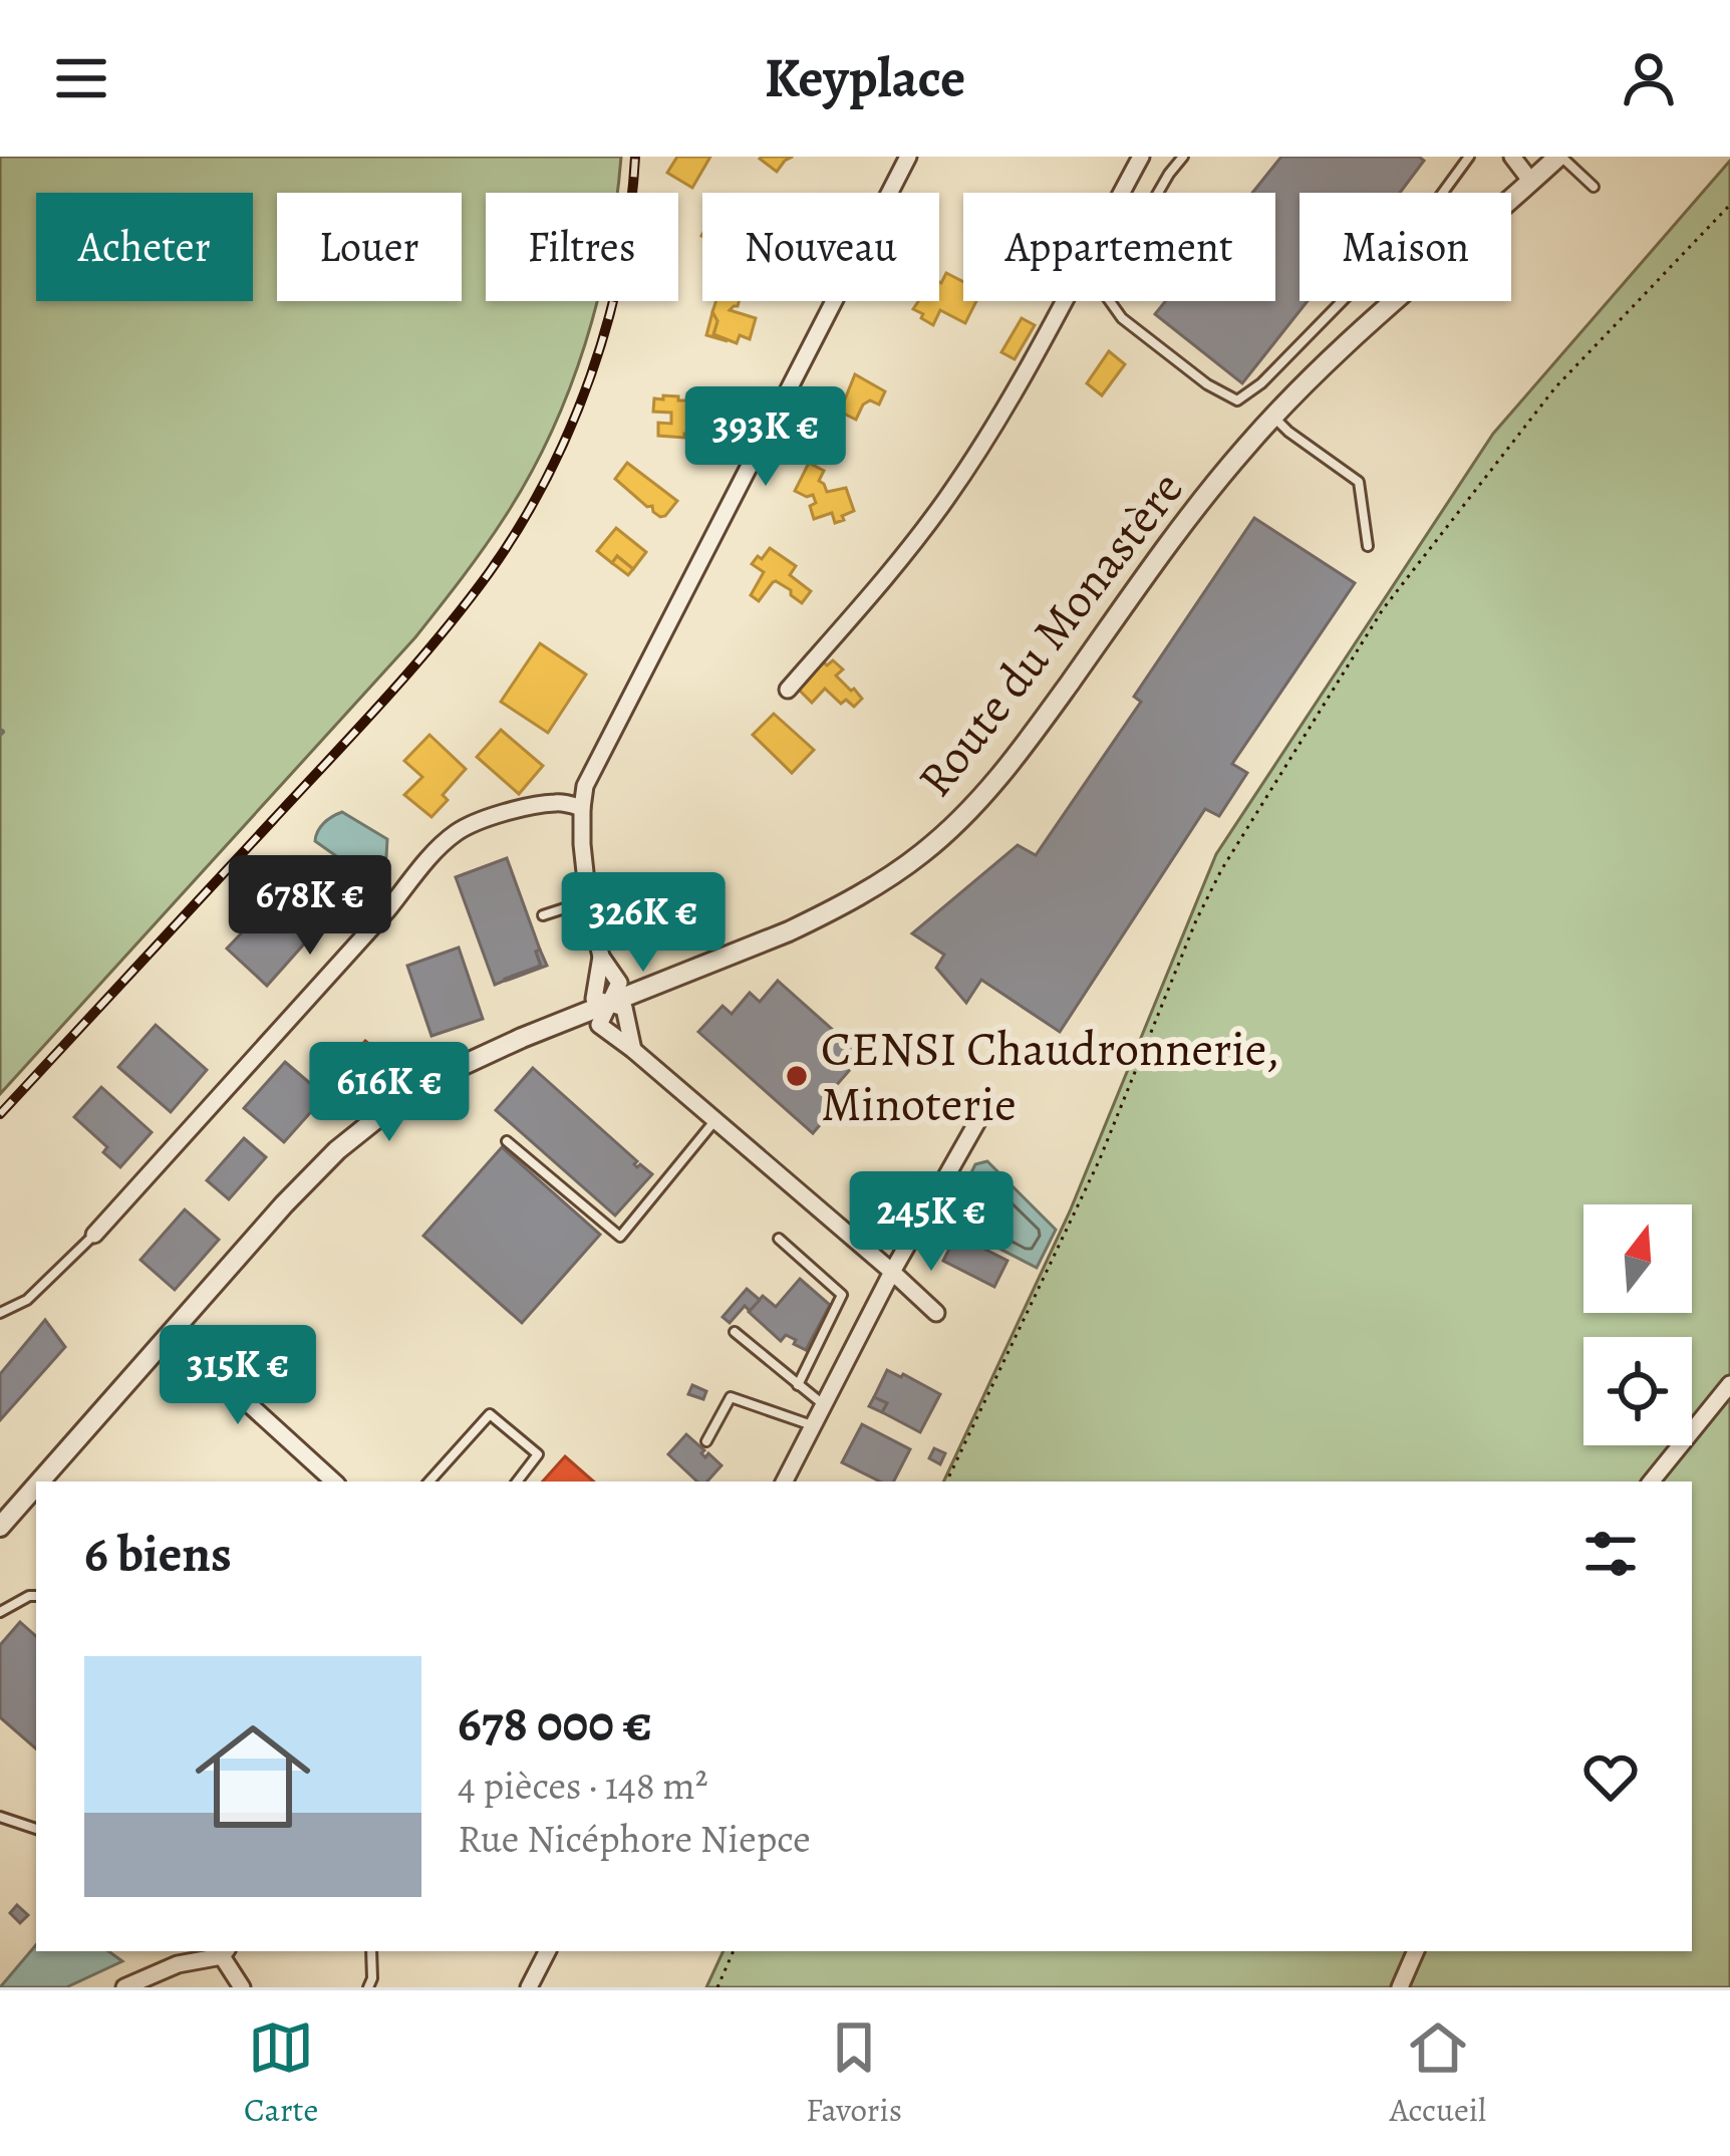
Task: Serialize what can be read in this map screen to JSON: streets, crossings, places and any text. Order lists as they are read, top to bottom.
{
  "streets": {
    "street": ["Route du Monastère"]
  },
  "places": ["CENSI Chaudronnerie, Minoterie"],
  "north": "top",
  "page": {
    "header": "Keyplace",
    "chip": [
      "Acheter",
      "Louer",
      "Filtres",
      "Nouveau",
      "Appartement",
      "Maison"
    ],
    "price": [
      "393K €",
      "678K €",
      "326K €",
      "616K €",
      "245K €",
      "315K €"
    ],
    "heading": "6 biens",
    "list": [
      {
        "name": "678 000 €",
        "note": "4 pièces · 148 m² · Rue Nicéphore Niepce"
      }
    ],
    "tabs": ["Carte", "Favoris", "Accueil"]
  }
}
